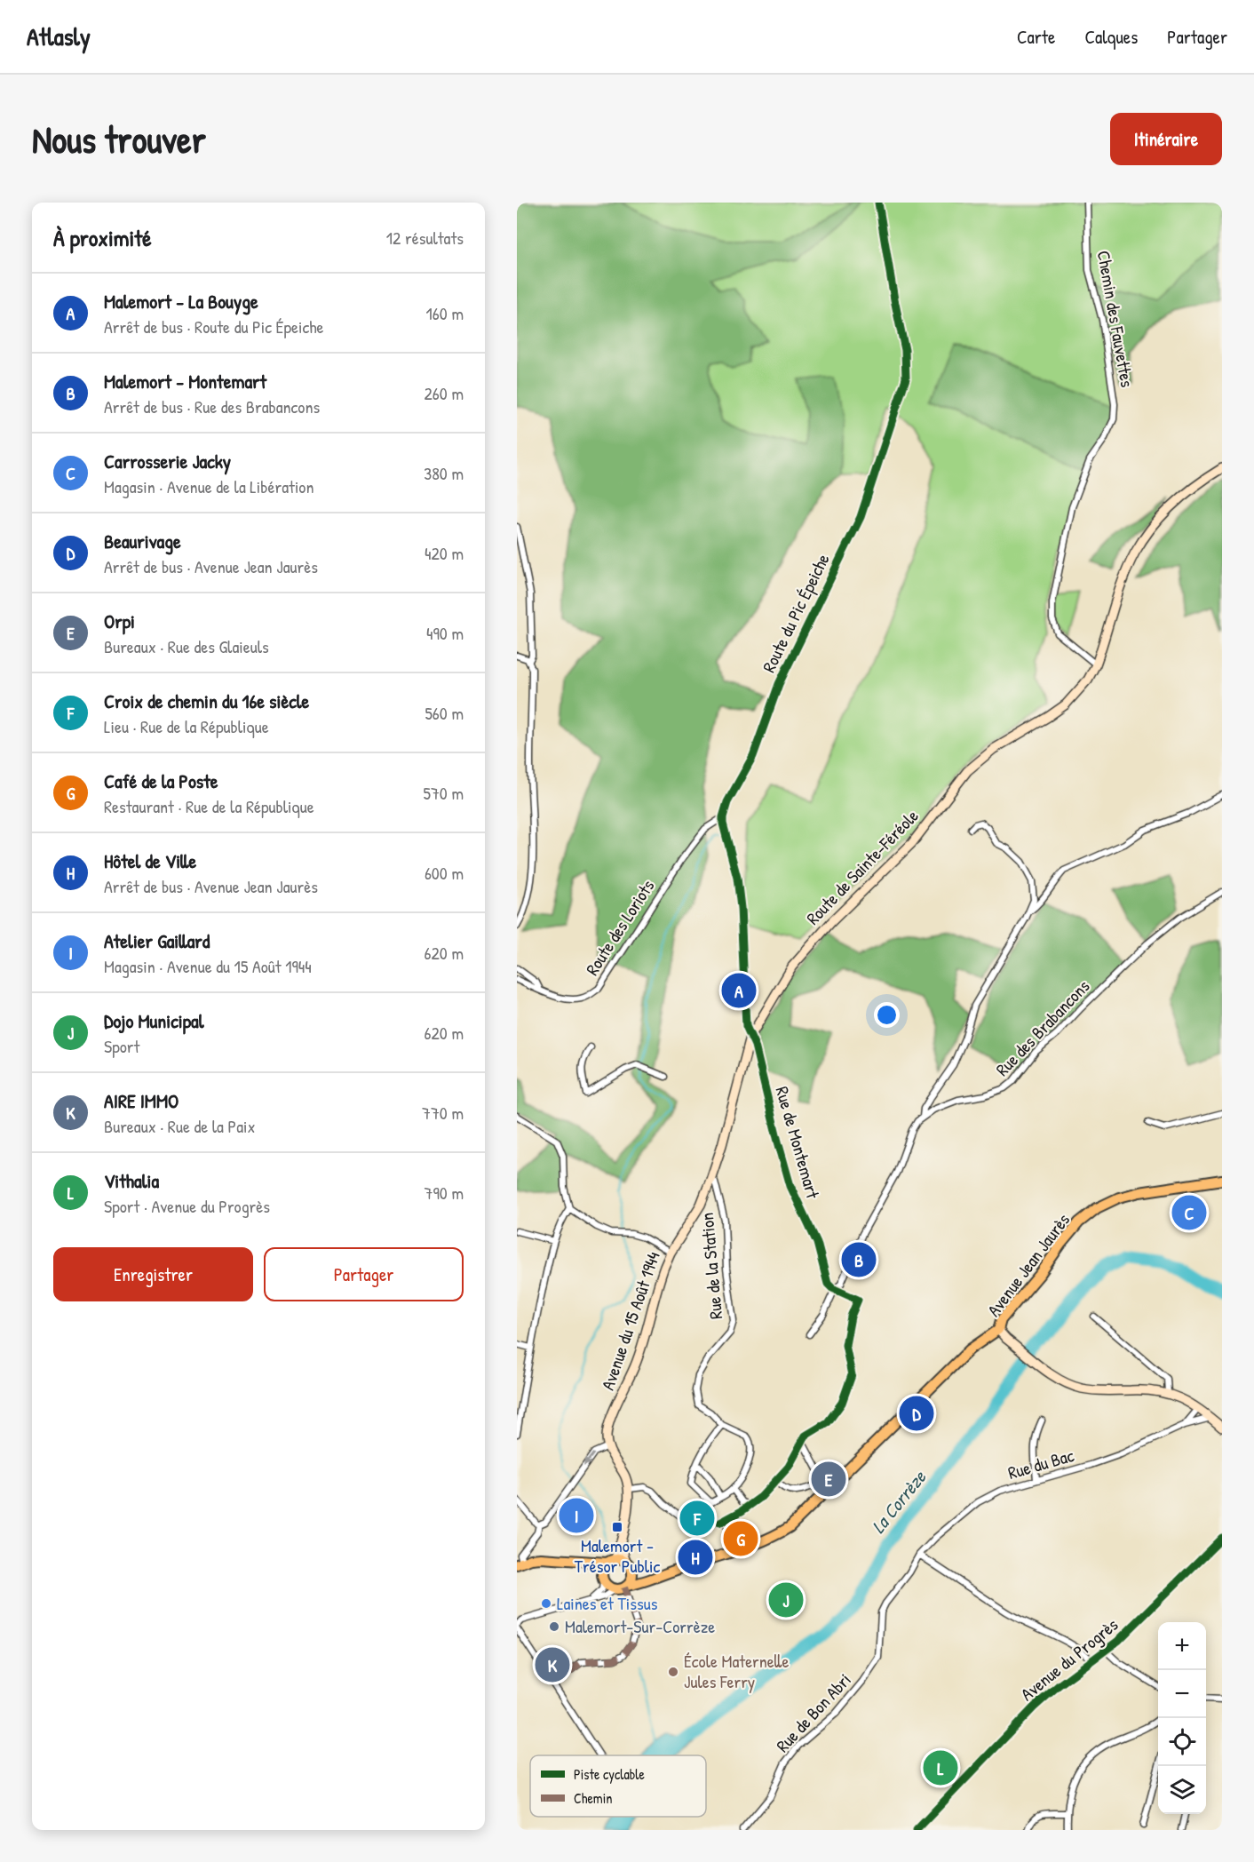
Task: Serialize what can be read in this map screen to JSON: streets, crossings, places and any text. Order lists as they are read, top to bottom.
{
  "streets": {
    "main road": ["Route de Sainte-Féréole", "Avenue Jean Jaurès", "Avenue du 15 Août 1944"],
    "street": [
      "Chemin des Fauvettes",
      "Route du Pic Épeiche",
      "Route des Loriots",
      "Rue des Brabancons",
      "Rue de Montemart",
      "Rue de la Station",
      "Rue du Bac",
      "Avenue du Progrès",
      "Rue de Bon Abri"
    ]
  },
  "crossings": [
    ["Chemin des Fauvettes", "Route de Sainte-Féréole"],
    ["Route du Pic Épeiche", "Route des Loriots"],
    ["Route de Sainte-Féréole", "Rue de Montemart"],
    ["Route de Sainte-Féréole", "Avenue du 15 Août 1944"],
    ["Rue de Montemart", "Avenue du 15 Août 1944"],
    ["Rue de la Station", "Avenue du 15 Août 1944"],
    ["Rue du Bac", "Rue de Bon Abri"]
  ],
  "water": ["La Corrèze"],
  "places": {
    "transit": ["Malemort - Trésor Public"],
    "other": ["Laines et Tissus", "Malemort-Sur-Corrèze", "École Maternelle Jules Ferry"]
  },
  "legend": ["Piste cyclable", "Chemin"],
  "page": {
    "header": "Atlasly",
    "nav": ["Carte", "Calques", "Partager"],
    "buttons": [
      "Itinéraire",
      ["Enregistrer", "Partager"]
    ],
    "title": "Nous trouver",
    "heading": ["À proximité", "12 résultats"],
    "list": [
      {
        "mark": "A",
        "name": "Malemort - La Bouyge",
        "note": "Arrêt de bus · Route du Pic Épeiche",
        "value": "160 m"
      },
      {
        "mark": "B",
        "name": "Malemort - Montemart",
        "note": "Arrêt de bus · Rue des Brabancons",
        "value": "260 m"
      },
      {
        "mark": "C",
        "name": "Carrosserie Jacky",
        "note": "Magasin · Avenue de la Libération",
        "value": "380 m"
      },
      {
        "mark": "D",
        "name": "Beaurivage",
        "note": "Arrêt de bus · Avenue Jean Jaurès",
        "value": "420 m"
      },
      {
        "mark": "E",
        "name": "Orpi",
        "note": "Bureaux · Rue des Glaieuls",
        "value": "490 m"
      },
      {
        "mark": "F",
        "name": "Croix de chemin du 16e siècle",
        "note": "Lieu · Rue de la République",
        "value": "560 m"
      },
      {
        "mark": "G",
        "name": "Café de la Poste",
        "note": "Restaurant · Rue de la République",
        "value": "570 m"
      },
      {
        "mark": "H",
        "name": "Hôtel de Ville",
        "note": "Arrêt de bus · Avenue Jean Jaurès",
        "value": "600 m"
      },
      {
        "mark": "I",
        "name": "Atelier Gaillard",
        "note": "Magasin · Avenue du 15 Août 1944",
        "value": "620 m"
      },
      {
        "mark": "J",
        "name": "Dojo Municipal",
        "note": "Sport",
        "value": "620 m"
      },
      {
        "mark": "K",
        "name": "AIRE IMMO",
        "note": "Bureaux · Rue de la Paix",
        "value": "770 m"
      },
      {
        "mark": "L",
        "name": "Vithalia",
        "note": "Sport · Avenue du Progrès",
        "value": "790 m"
      }
    ],
    "pins": [
      "A",
      "C",
      "B",
      "D",
      "E",
      "I",
      "F",
      "G",
      "H",
      "J",
      "K",
      "L"
    ],
    "map_buttons": ["+", "−"]
  }
}
